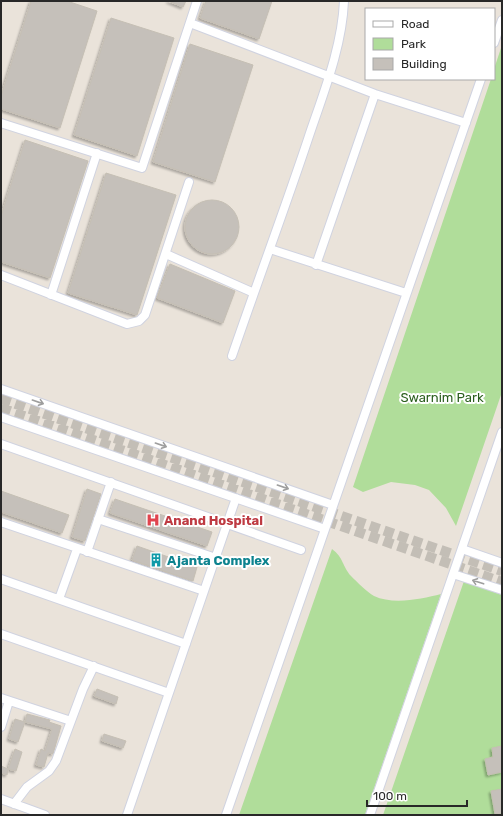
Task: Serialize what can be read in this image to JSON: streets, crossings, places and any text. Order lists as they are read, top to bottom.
{
  "parks": ["Swarnim Park"],
  "places": {
    "hospital": ["Anand Hospital"],
    "building": ["Ajanta Complex"]
  },
  "legend": ["Road", "Park", "Building"],
  "scale_bar": "100 m"
}
